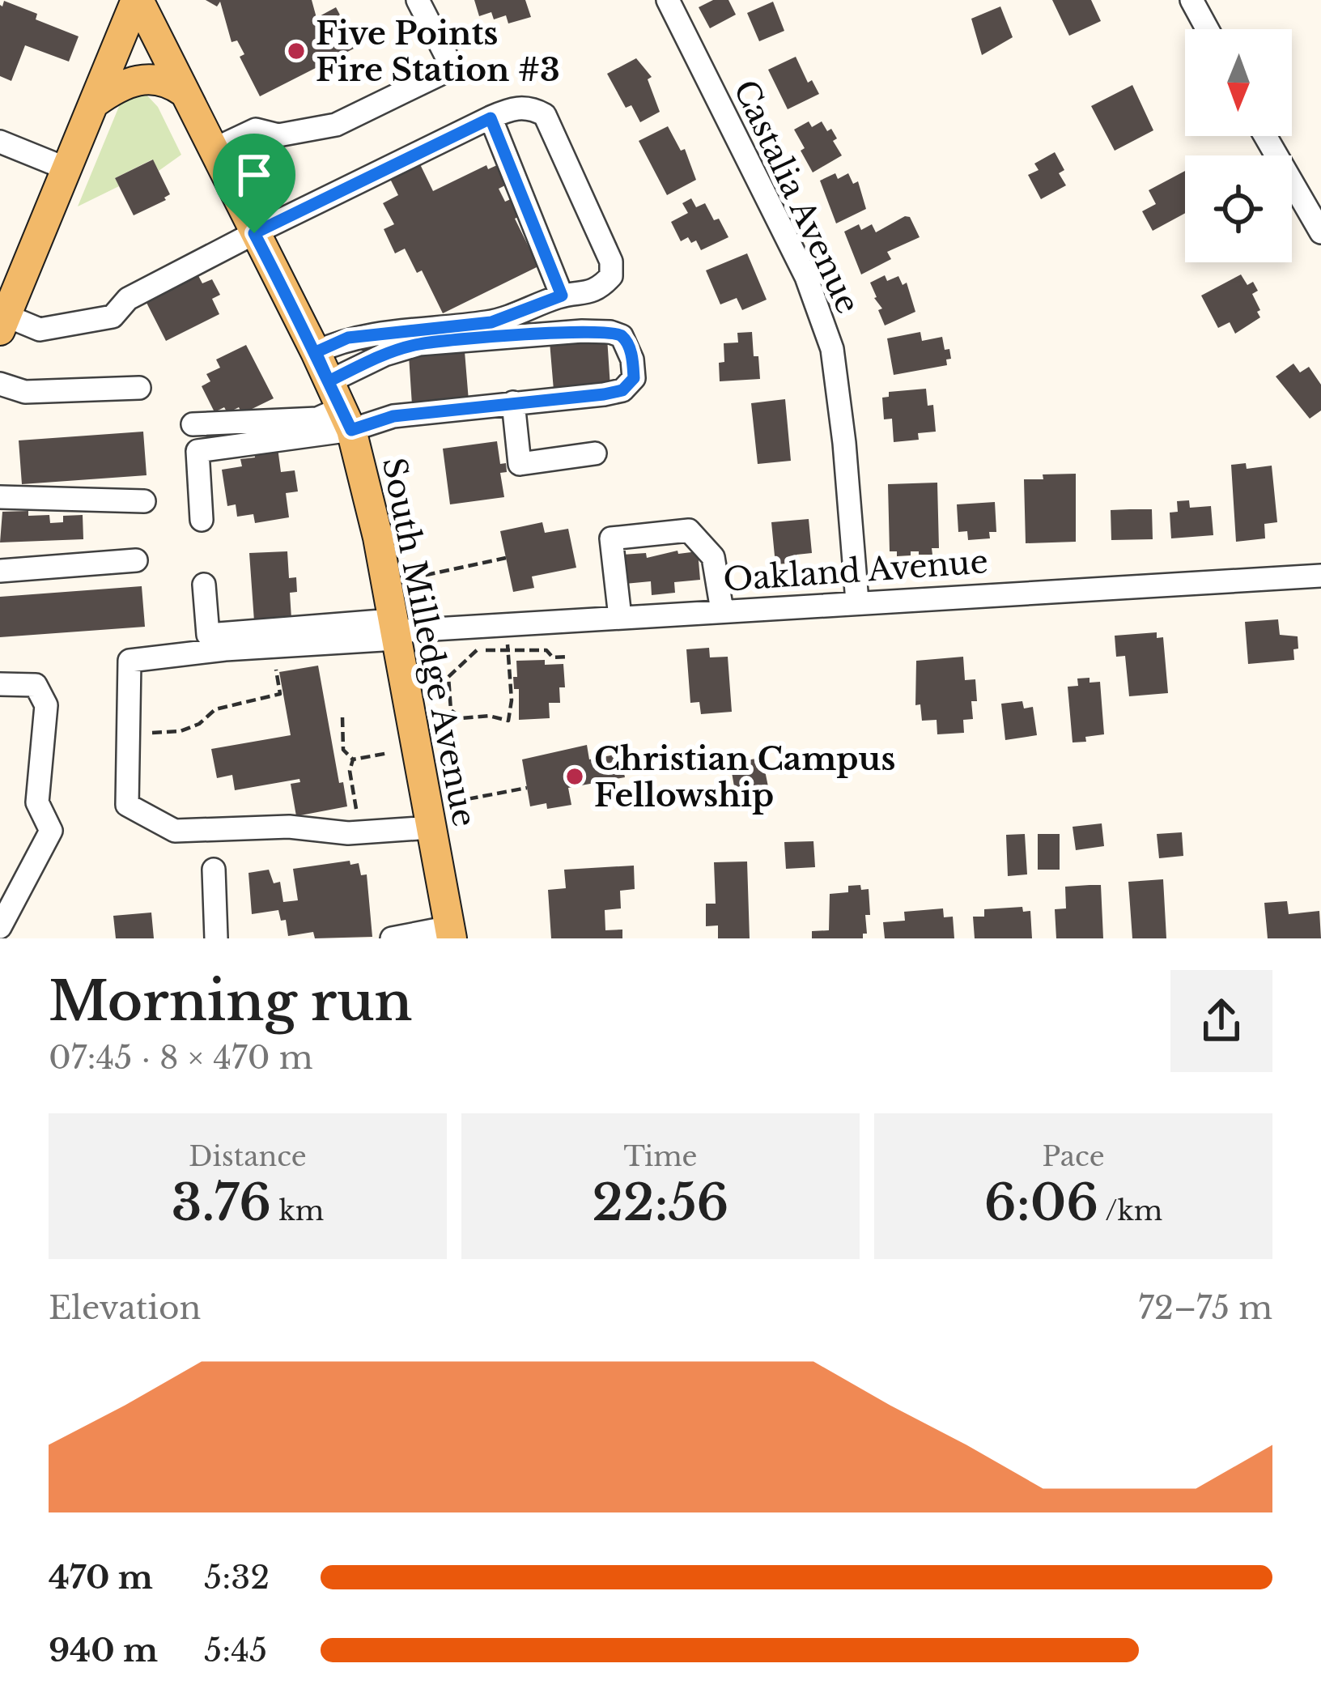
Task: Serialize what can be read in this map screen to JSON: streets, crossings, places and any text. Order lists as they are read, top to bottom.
{
  "streets": {
    "main road": ["South Milledge Avenue"],
    "street": ["Castalia Avenue", "Oakland Avenue"]
  },
  "crossings": [
    ["Castalia Avenue", "Oakland Avenue"],
    ["Oakland Avenue", "South Milledge Avenue"]
  ],
  "places": ["Five Points Fire Station #3", "Christian Campus Fellowship"],
  "north": "bottom",
  "page": {
    "heading": ["Morning run", "07:45 · 8 × 470 m"],
    "stats": [
      ["Distance", "3.76 km"],
      ["Time", "22:56"],
      ["Pace", "6:06 /km"]
    ],
    "chart": ["Elevation", "72–75 m"],
    "list": [
      {
        "name": "470 m",
        "note": "5:32"
      },
      {
        "name": "940 m",
        "note": "5:45"
      }
    ]
  }
}
